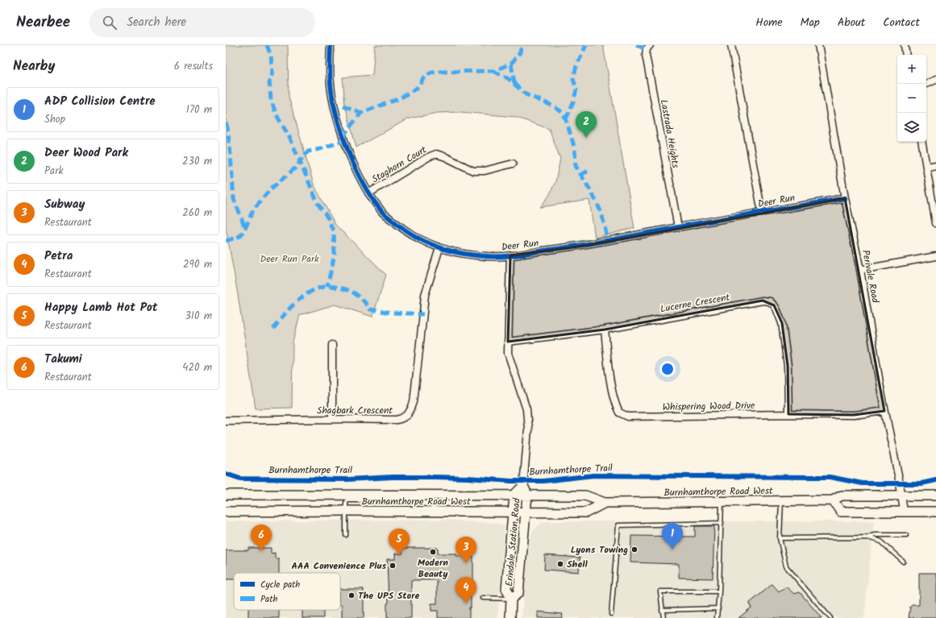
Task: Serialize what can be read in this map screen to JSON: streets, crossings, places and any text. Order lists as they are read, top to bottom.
{
  "streets": {
    "main road": ["Burnhamthorpe Road West", "Erindale Station Road"],
    "street": [
      "Lastrada Heights",
      "Staghorn Court",
      "Deer Run",
      "Perivale Road",
      "Lucerne Crescent",
      "Whispering Wood Drive",
      "Shagbark Crescent"
    ],
    "cycle path": ["Burnhamthorpe Trail"]
  },
  "crossings": [
    ["Lastrada Heights", "Deer Run"],
    ["Staghorn Court", "Deer Run"],
    ["Deer Run", "Perivale Road"],
    ["Deer Run", "Shagbark Crescent"],
    ["Deer Run", "Erindale Station Road"],
    ["Perivale Road", "Whispering Wood Drive"],
    ["Perivale Road", "Burnhamthorpe Road West"],
    ["Lucerne Crescent", "Whispering Wood Drive"],
    ["Lucerne Crescent", "Erindale Station Road"],
    ["Burnhamthorpe Road West", "Erindale Station Road"]
  ],
  "parks": ["Deer Run Park"],
  "places": [
    "Lyons Towing",
    "Modern Beauty",
    "Shell",
    "AAA Convenience Plus",
    "The UPS Store"
  ],
  "legend": ["Cycle path", "Path"],
  "page": {
    "header": "Nearbee",
    "search": "Search here",
    "nav": [
      "Home",
      "Map",
      "About",
      "Contact"
    ],
    "heading": ["Nearby", "6 results"],
    "map_buttons": ["+", "−"],
    "list": [
      {
        "mark": "1",
        "name": "ADP Collision Centre",
        "note": "Shop",
        "value": "170 m"
      },
      {
        "mark": "2",
        "name": "Deer Wood Park",
        "note": "Park",
        "value": "230 m"
      },
      {
        "mark": "3",
        "name": "Subway",
        "note": "Restaurant",
        "value": "260 m"
      },
      {
        "mark": "4",
        "name": "Petra",
        "note": "Restaurant",
        "value": "290 m"
      },
      {
        "mark": "5",
        "name": "Happy Lamb Hot Pot",
        "note": "Restaurant",
        "value": "310 m"
      },
      {
        "mark": "6",
        "name": "Takumi",
        "note": "Restaurant",
        "value": "420 m"
      }
    ],
    "pins": [
      "2",
      "1",
      "6",
      "5",
      "3",
      "4"
    ]
  }
}
